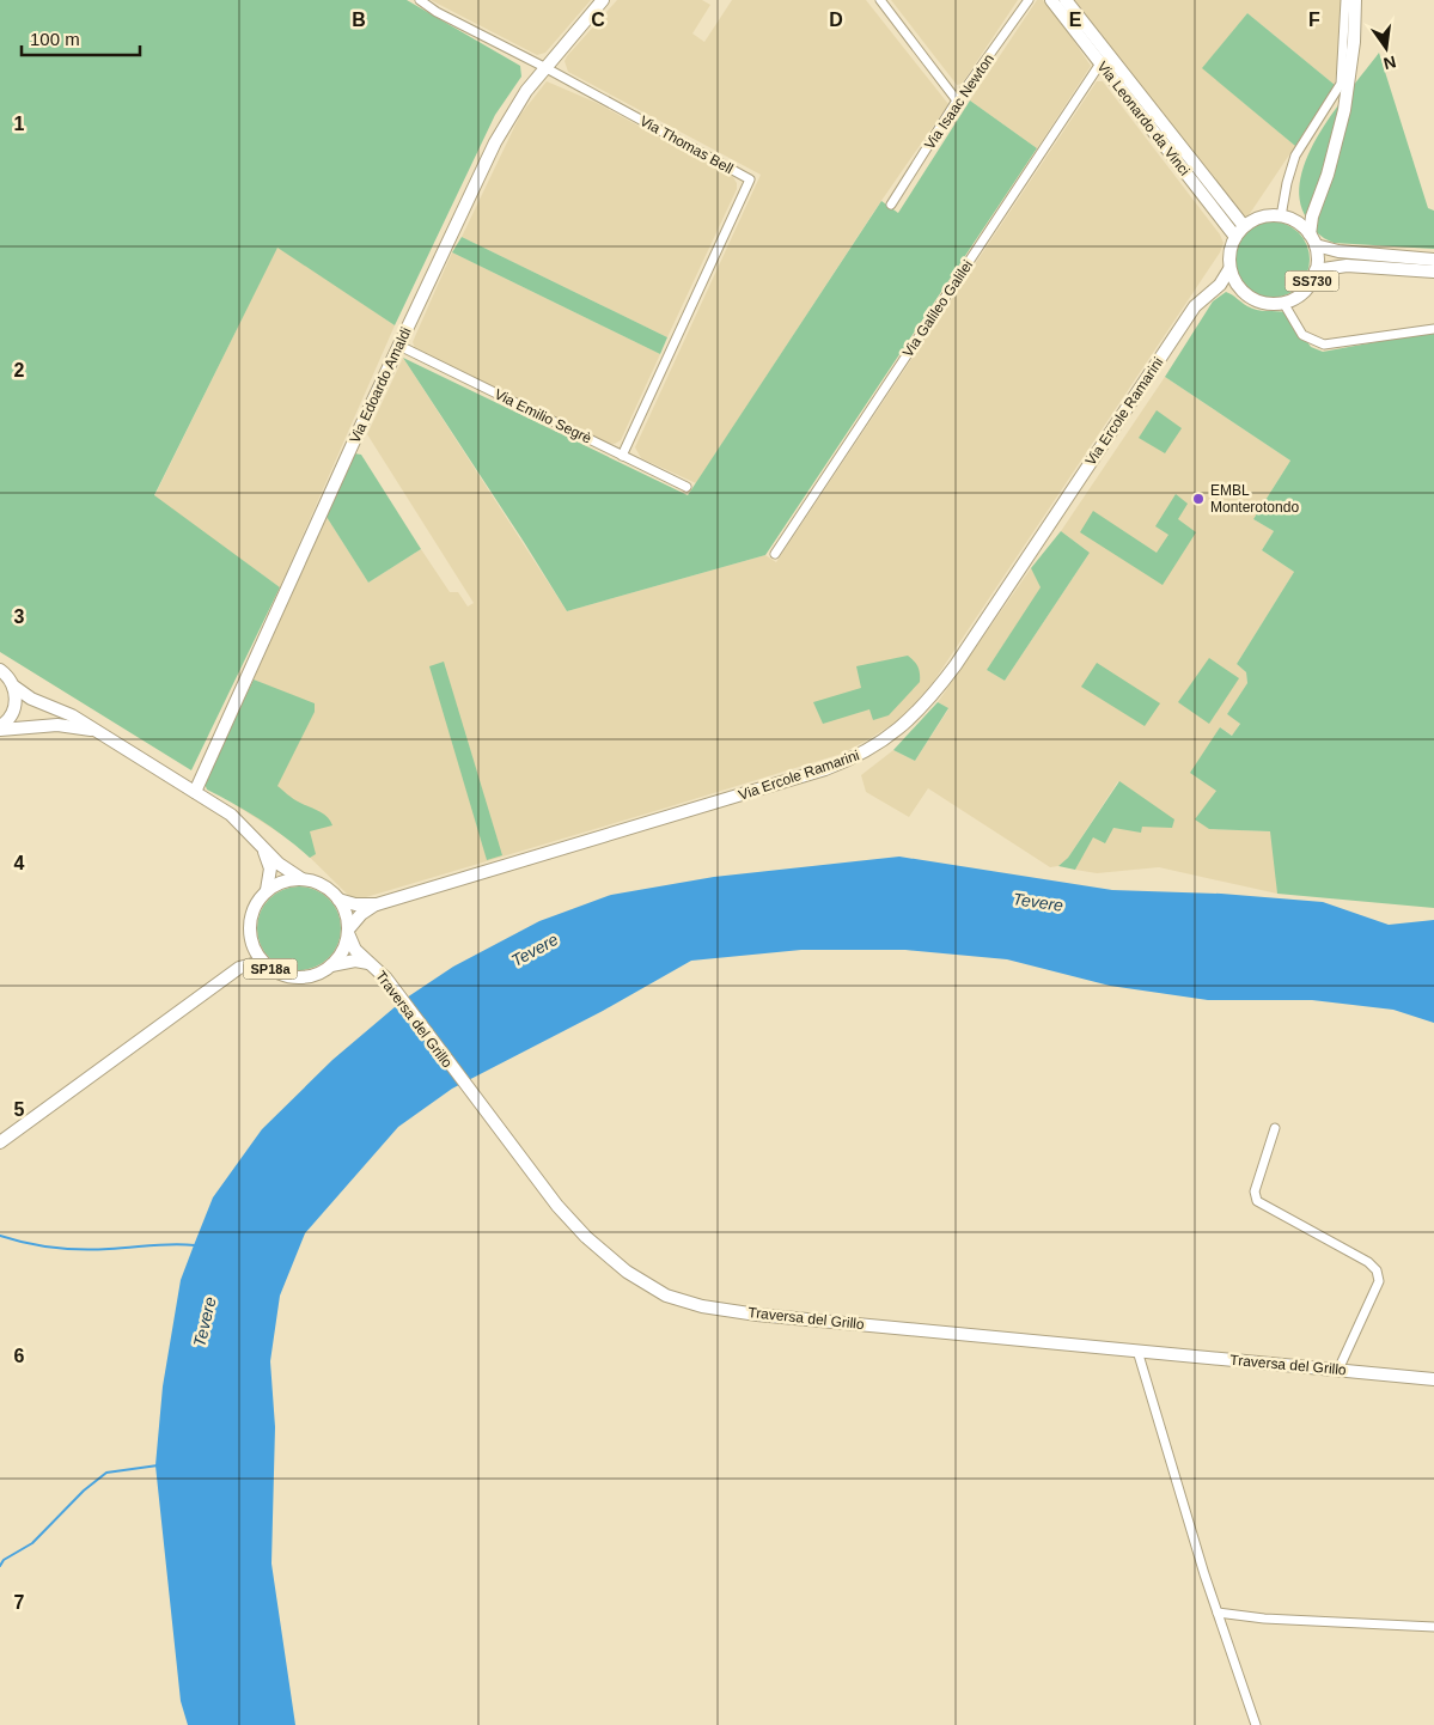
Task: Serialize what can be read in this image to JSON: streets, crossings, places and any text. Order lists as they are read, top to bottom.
{
  "streets": {
    "main road": [
      "Via Leonardo da Vinci",
      "SS730",
      "Via Edoardo Amaldi",
      "Via Ercole Ramarini",
      "SP18a",
      "Traversa del Grillo"
    ],
    "street": [
      "Via Isaac Newton",
      "Via Thomas Bell",
      "Via Galileo Galilei",
      "Via Emilio Segrè"
    ]
  },
  "crossings": [
    ["Via Leonardo da Vinci", "SS730"],
    ["Via Leonardo da Vinci", "Via Galileo Galilei"],
    ["Via Leonardo da Vinci", "Via Ercole Ramarini"],
    ["Via Thomas Bell", "Via Edoardo Amaldi"],
    ["Via Thomas Bell", "Via Emilio Segrè"],
    ["SS730", "Via Ercole Ramarini"],
    ["Via Edoardo Amaldi", "Via Emilio Segrè"],
    ["Via Ercole Ramarini", "SP18a"],
    ["Via Ercole Ramarini", "Traversa del Grillo"],
    ["SP18a", "Traversa del Grillo"]
  ],
  "water": ["Tevere"],
  "places": ["EMBL Monterotondo"],
  "scale_bar": "100 m",
  "north": "bottom",
  "grid": {
    "columns": [
      "B",
      "C",
      "D",
      "E",
      "F"
    ],
    "rows": [
      "1",
      "2",
      "3",
      "4",
      "5",
      "6",
      "7"
    ]
  }
}
